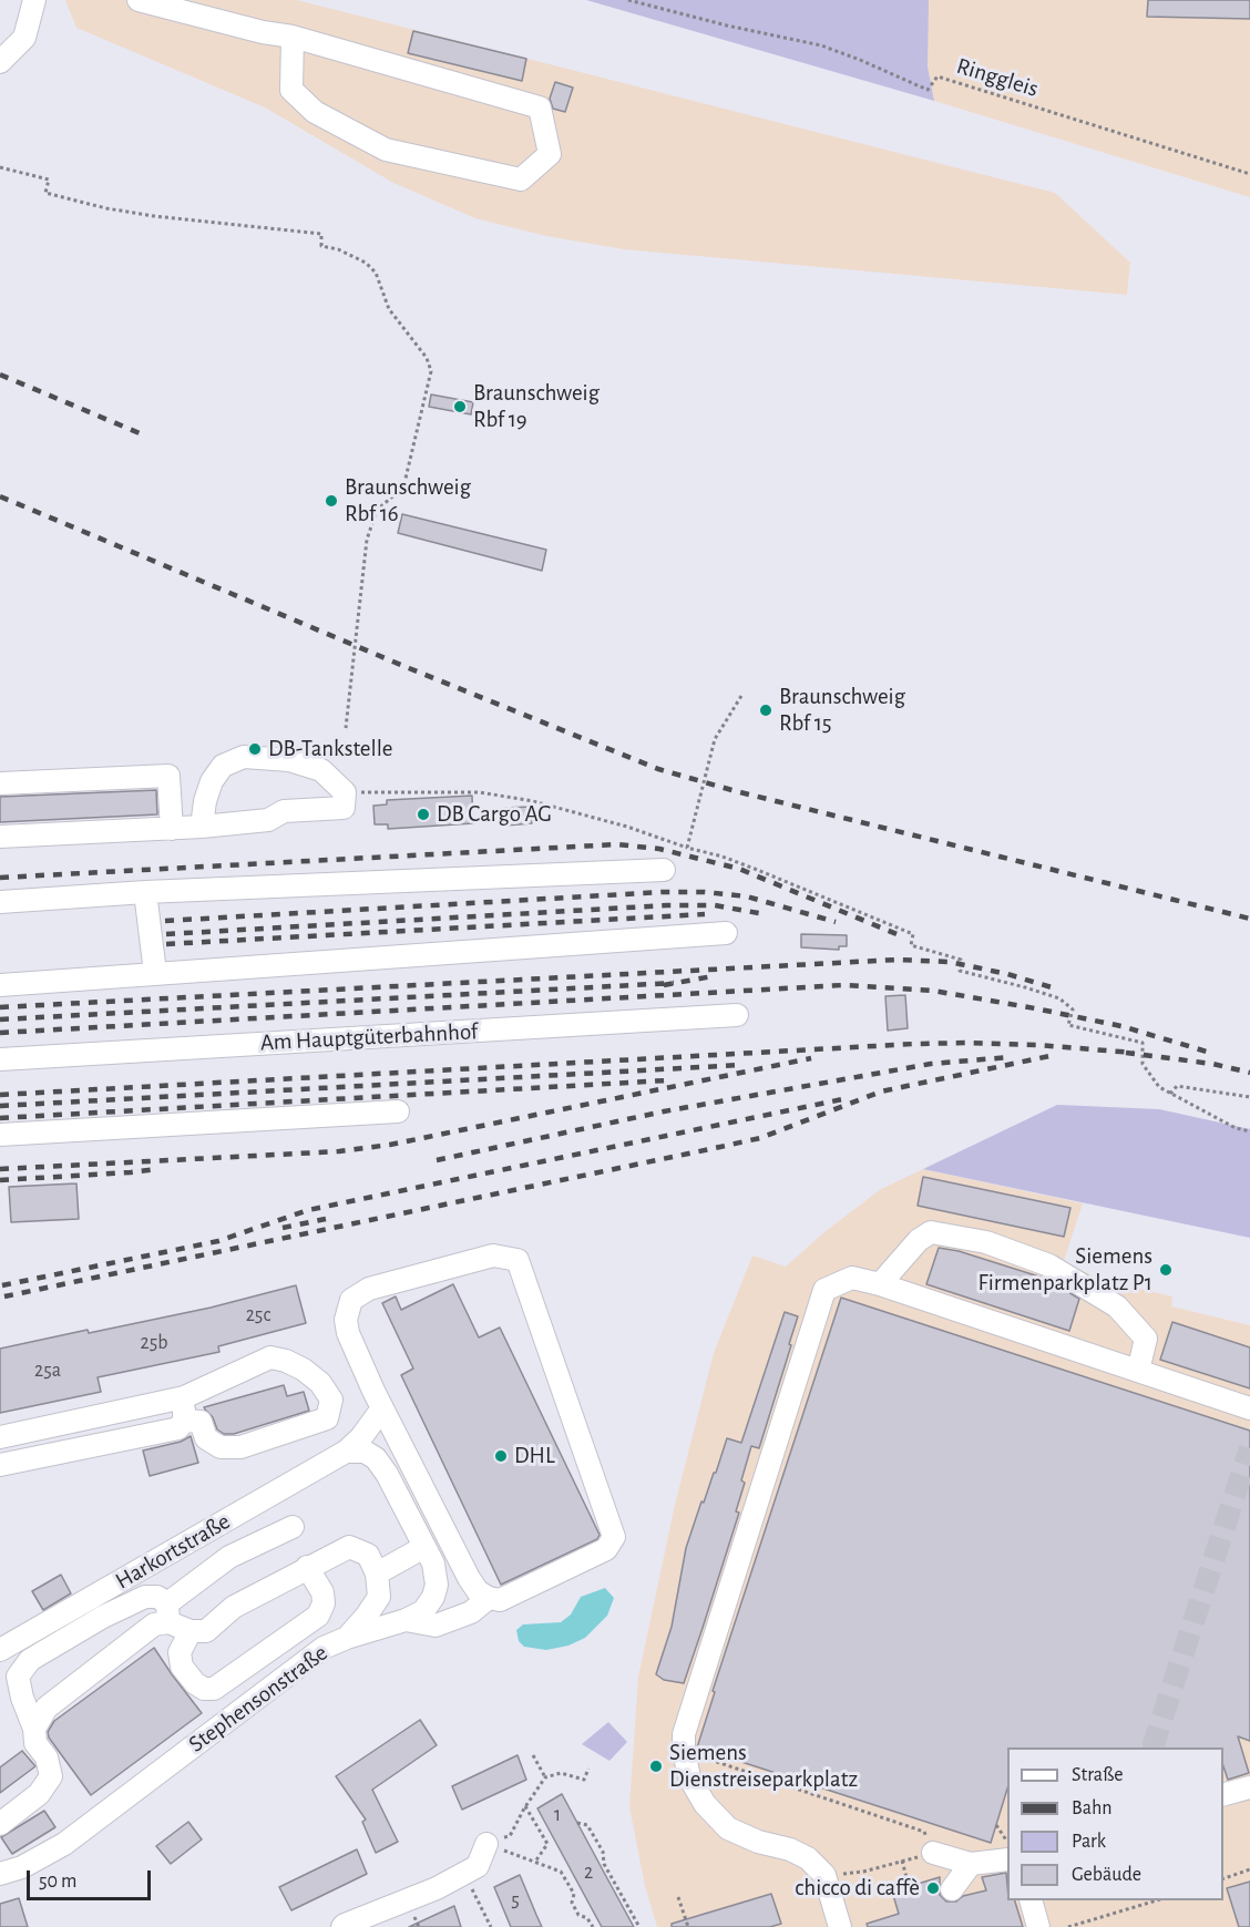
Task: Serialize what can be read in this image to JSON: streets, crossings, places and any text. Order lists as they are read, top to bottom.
{
  "streets": {
    "street": ["Am Hauptgüterbahnhof", "Harkortstraße", "Stephensonstraße"],
    "path": ["Ringgleis"]
  },
  "crossings": [
    ["Harkortstraße", "Stephensonstraße"]
  ],
  "places": [
    "Braunschweig Rbf 19",
    "Braunschweig Rbf 16",
    "Braunschweig Rbf 15",
    "DB-Tankstelle",
    "DB Cargo AG",
    "Siemens Firmenparkplatz P1",
    "DHL",
    "Siemens Dienstreiseparkplatz",
    "chicco di caffè"
  ],
  "house_numbers": [
    "25c",
    "25b",
    "25a",
    "1",
    "2",
    "5"
  ],
  "legend": [
    "Straße",
    "Bahn",
    "Park",
    "Gebäude"
  ],
  "scale_bar": "50 m"
}
